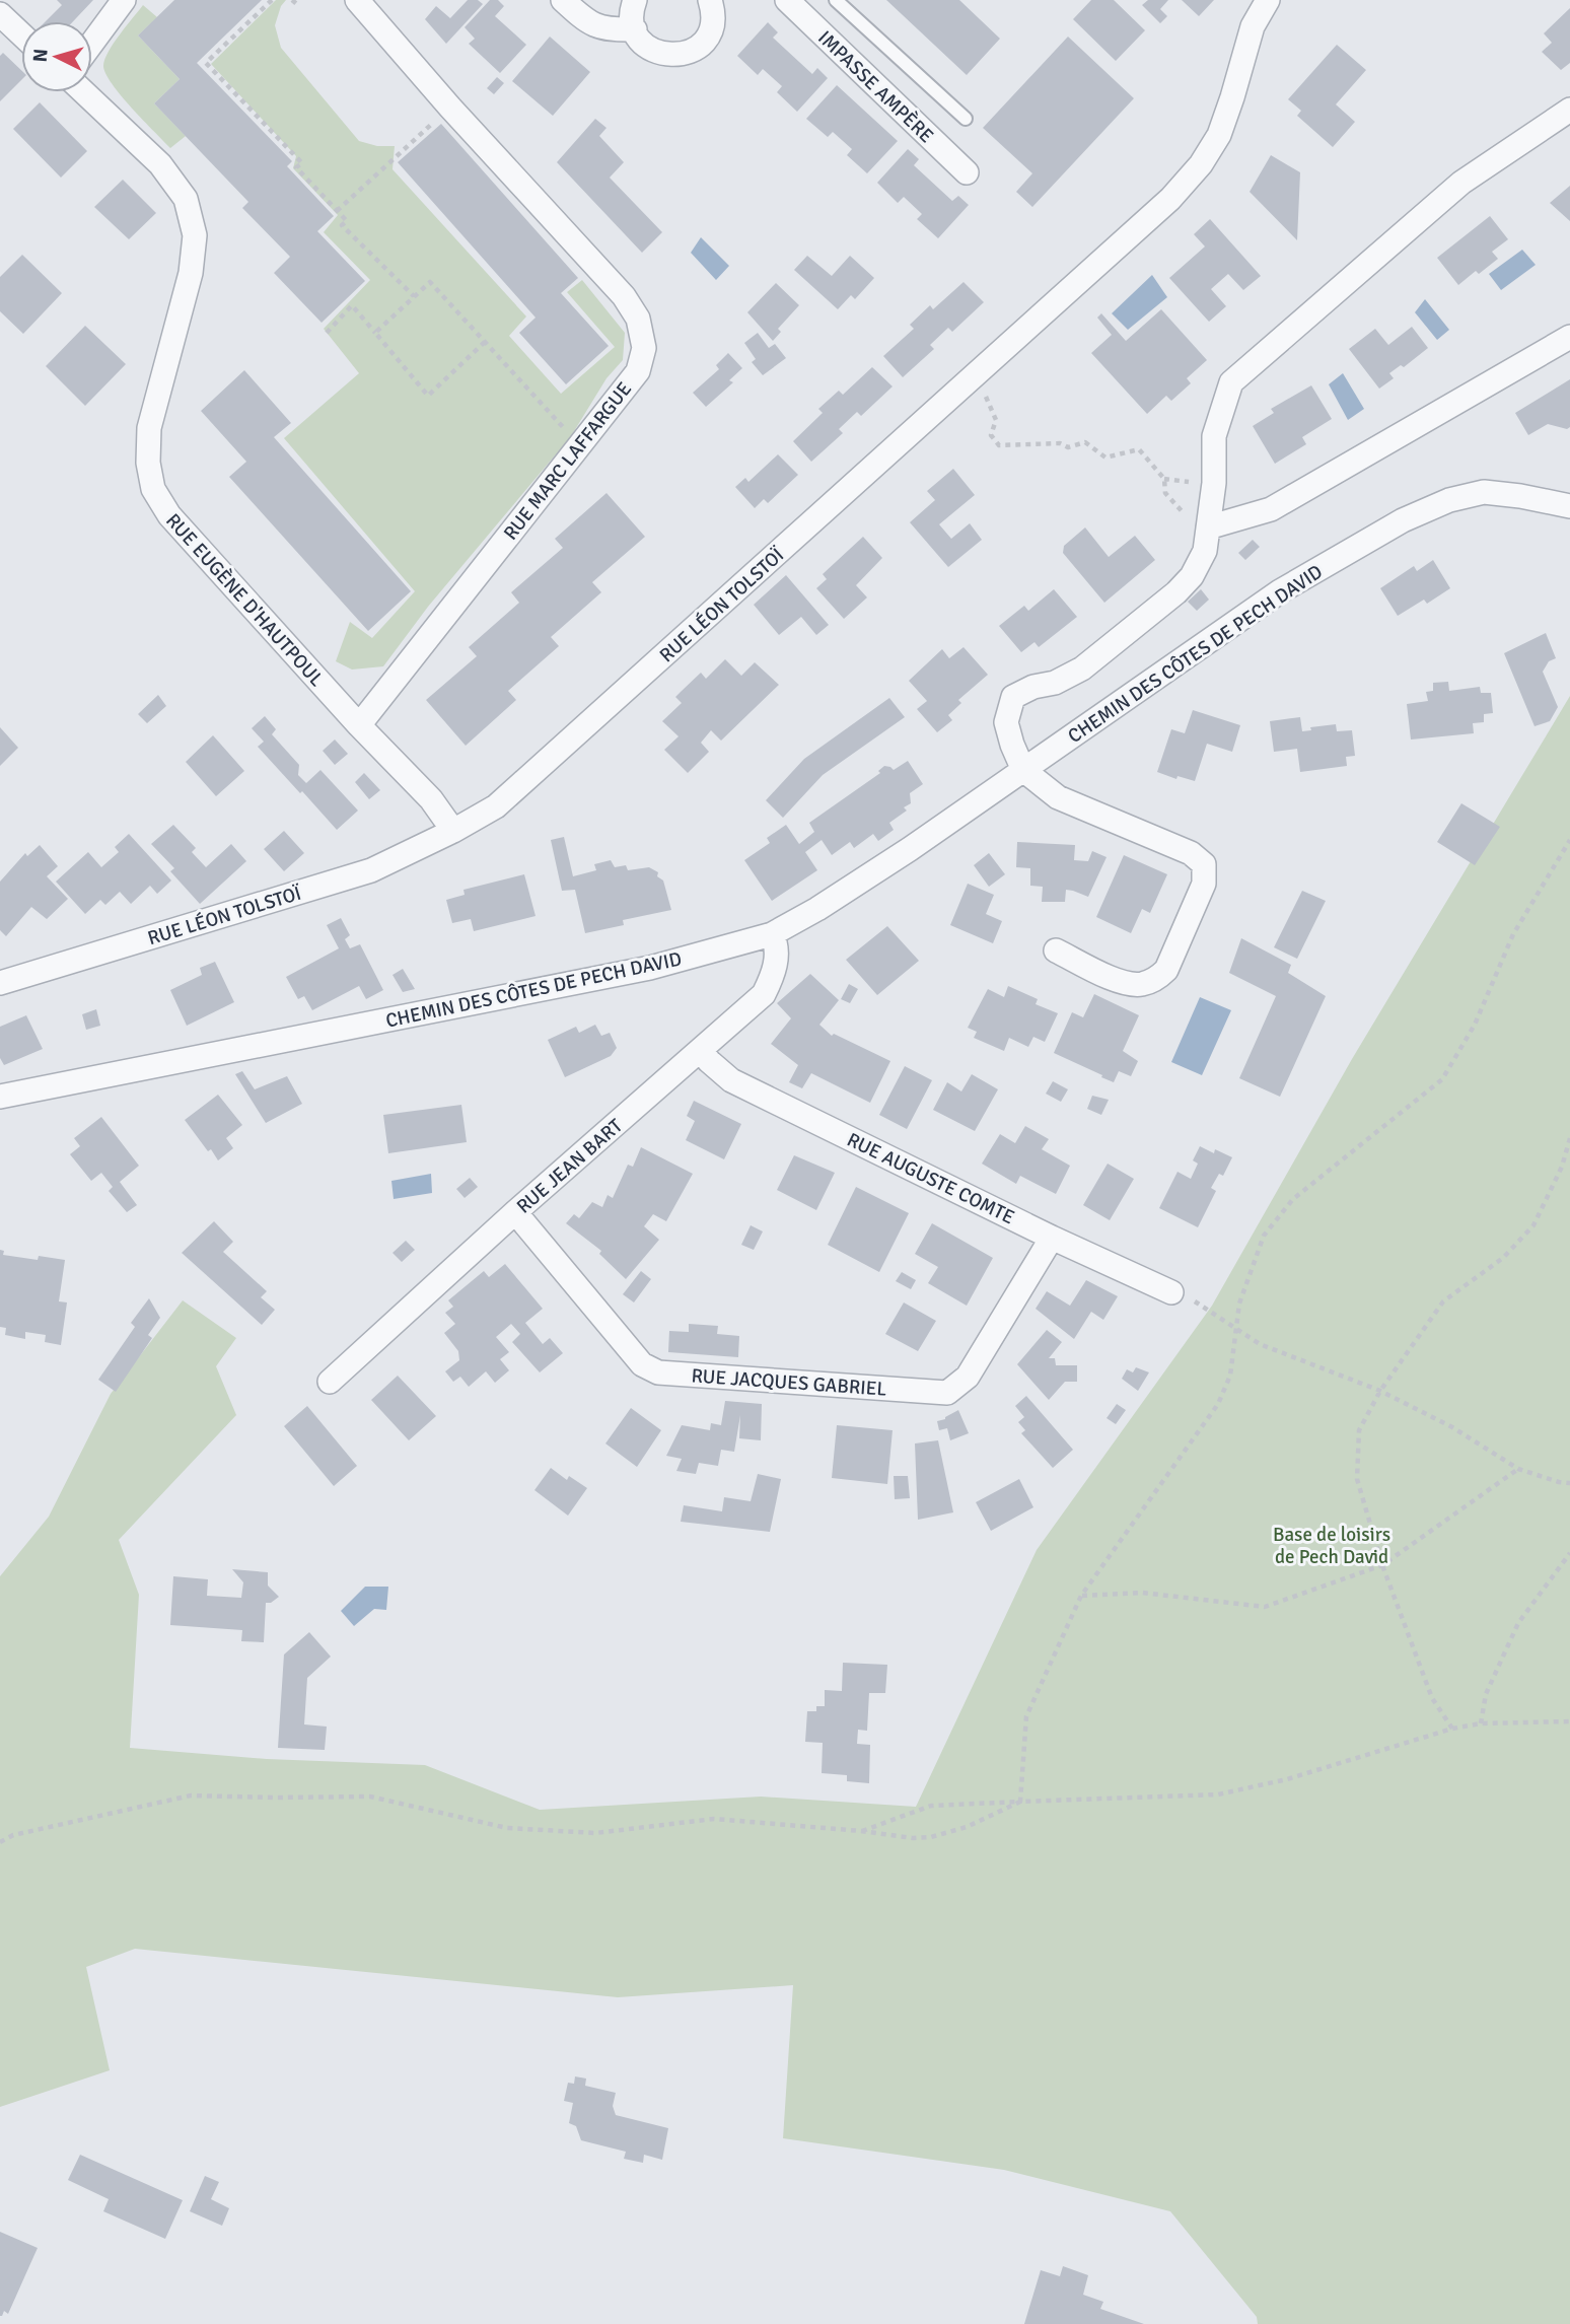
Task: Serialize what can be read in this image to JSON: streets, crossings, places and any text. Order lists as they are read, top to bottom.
{
  "streets": {
    "street": [
      "IMPASSE AMPÈRE",
      "RUE MARC LAFFARGUE",
      "RUE EUGÈNE D'HAUTPOUL",
      "RUE LÉON TOLSTOÏ",
      "CHEMIN DES CÔTES DE PECH DAVID",
      "RUE JEAN BART",
      "RUE AUGUSTE COMTE",
      "RUE JACQUES GABRIEL"
    ]
  },
  "crossings": [
    ["RUE MARC LAFFARGUE", "RUE EUGÈNE D'HAUTPOUL"],
    ["RUE EUGÈNE D'HAUTPOUL", "RUE LÉON TOLSTOÏ"],
    ["CHEMIN DES CÔTES DE PECH DAVID", "RUE JEAN BART"],
    ["RUE JEAN BART", "RUE AUGUSTE COMTE"],
    ["RUE JEAN BART", "RUE JACQUES GABRIEL"],
    ["RUE AUGUSTE COMTE", "RUE JACQUES GABRIEL"]
  ],
  "parks": ["Base de loisirs de Pech David"],
  "north": "left"
}
